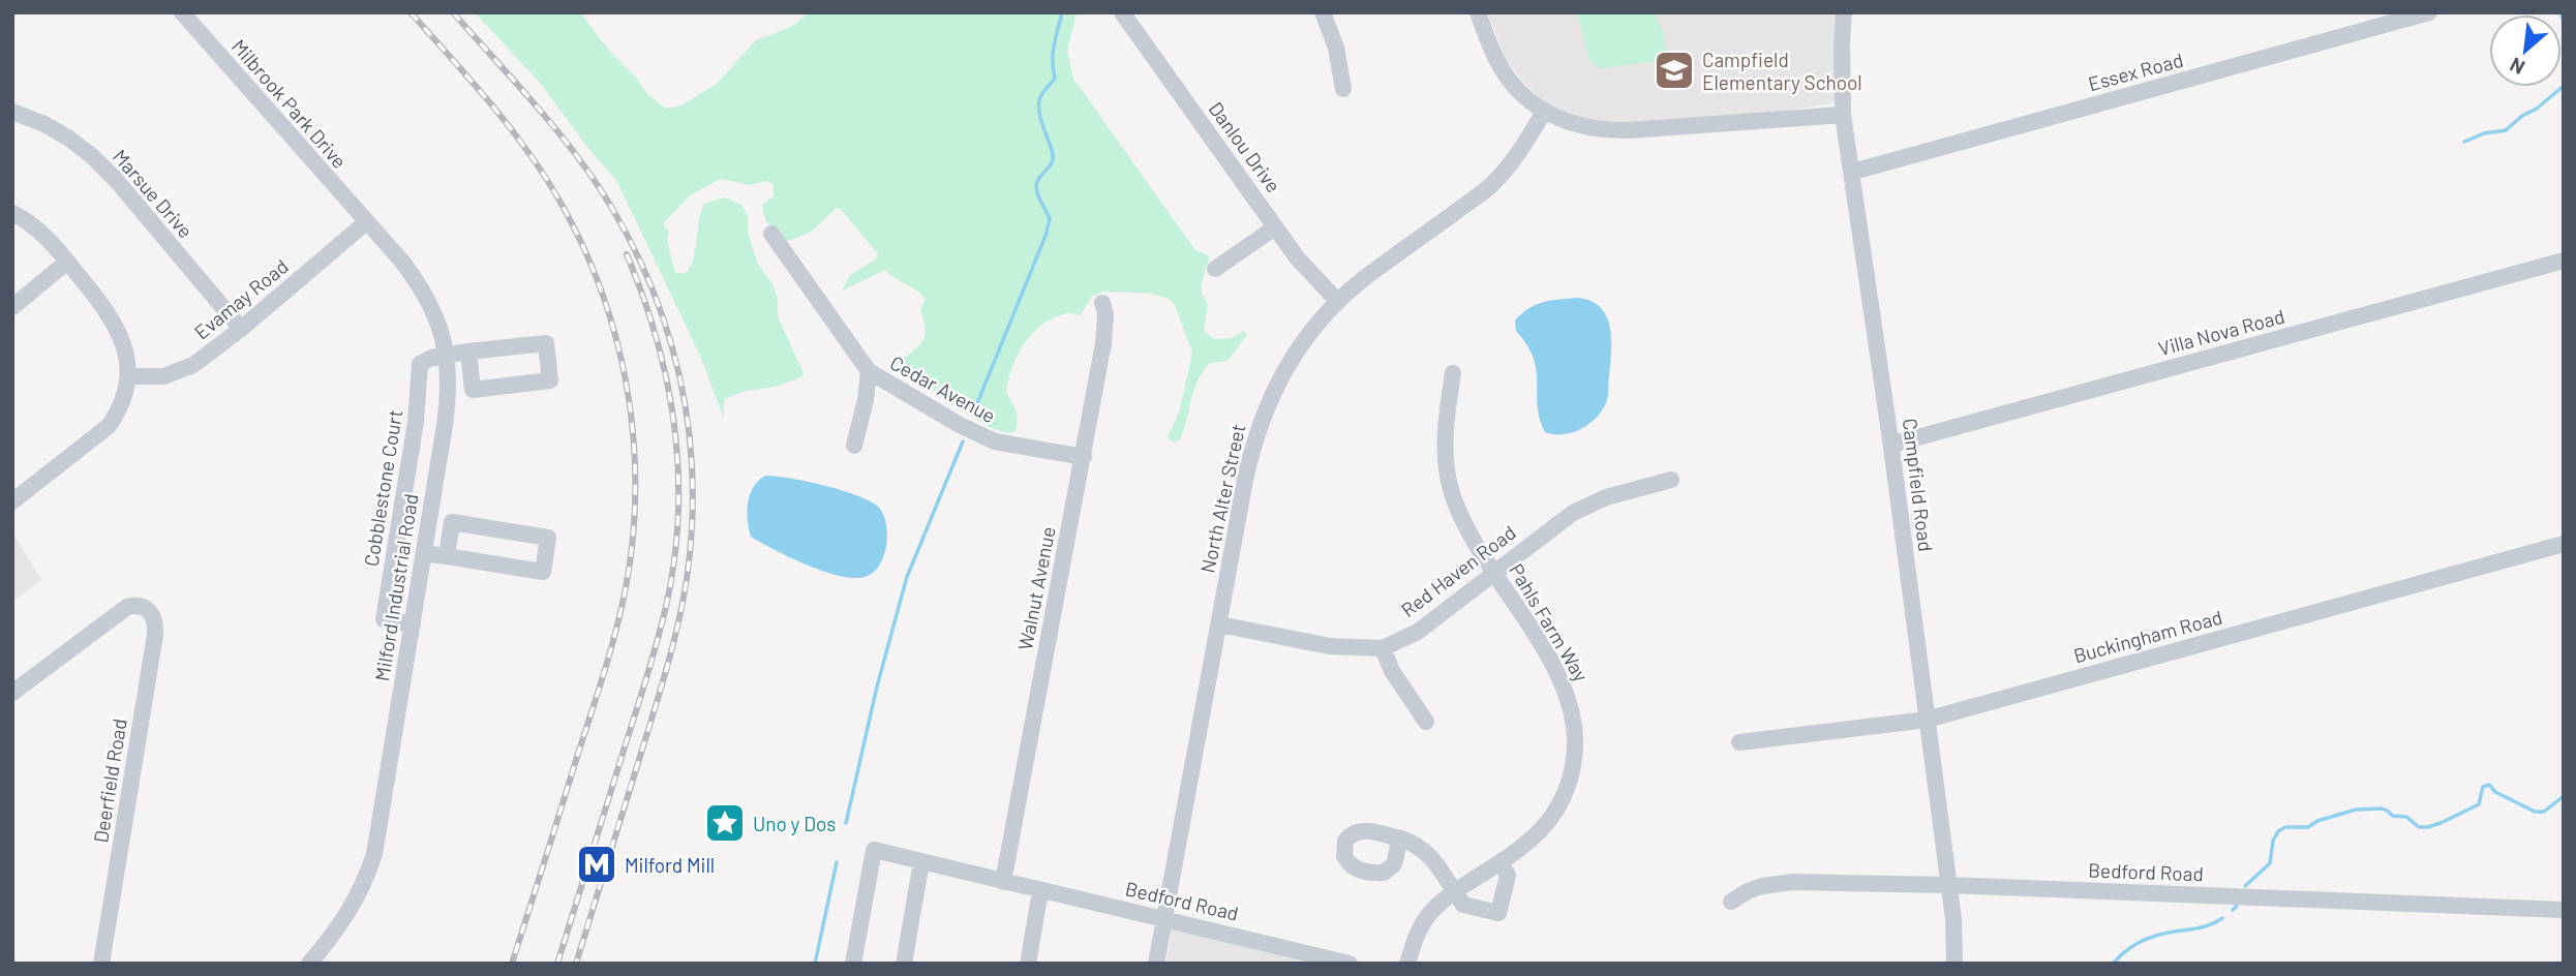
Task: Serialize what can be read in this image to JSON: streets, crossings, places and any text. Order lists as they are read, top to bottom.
{
  "streets": {
    "street": [
      "Essex Road",
      "Milbrook Park Drive",
      "Danlou Drive",
      "Marsue Drive",
      "Evamay Road",
      "Villa Nova Road",
      "Cedar Avenue",
      "Campfield Road",
      "Cobblestone Court",
      "North Alter Street",
      "Red Haven Road",
      "Milford Industrial Road",
      "Walnut Avenue",
      "Pahls Farm Way",
      "Buckingham Road",
      "Deerfield Road",
      "Bedford Road"
    ]
  },
  "crossings": [
    ["Essex Road", "Campfield Road"],
    ["Milbrook Park Drive", "Evamay Road"],
    ["Milbrook Park Drive", "Milford Industrial Road"],
    ["Danlou Drive", "North Alter Street"],
    ["Marsue Drive", "Evamay Road"],
    ["Evamay Road", "Milford Industrial Road"],
    ["Villa Nova Road", "Campfield Road"],
    ["Cedar Avenue", "Walnut Avenue"],
    ["Campfield Road", "Buckingham Road"],
    ["Campfield Road", "Bedford Road"],
    ["Cobblestone Court", "Milford Industrial Road"],
    ["North Alter Street", "Red Haven Road"],
    ["North Alter Street", "Bedford Road"],
    ["Red Haven Road", "Pahls Farm Way"],
    ["Walnut Avenue", "Bedford Road"]
  ],
  "places": {
    "school or university": ["Campfield Elementary School"],
    "place": ["Uno y Dos"],
    "metro station": ["Milford Mill"]
  },
  "north": "bottom left"
}
